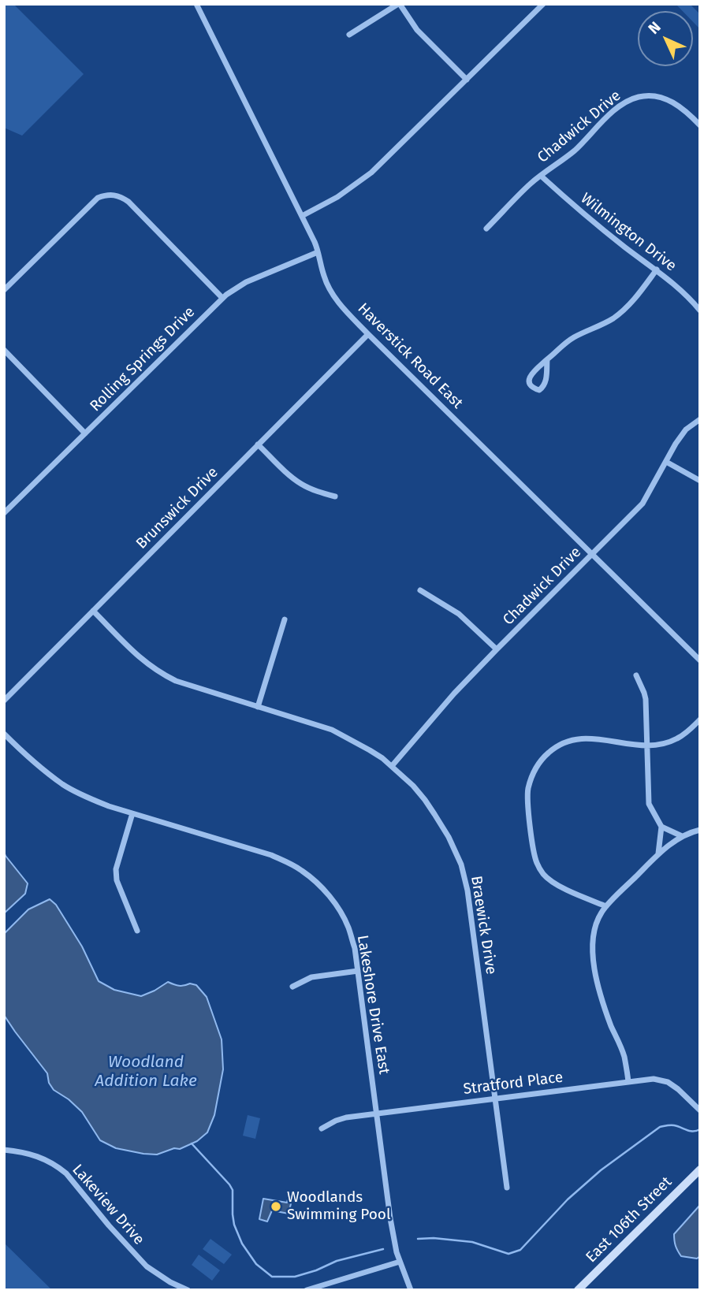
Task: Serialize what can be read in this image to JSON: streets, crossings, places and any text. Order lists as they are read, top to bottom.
{
  "streets": {
    "street": [
      "Chadwick Drive",
      "Wilmington Drive",
      "Haverstick Road East",
      "Rolling Springs Drive",
      "Brunswick Drive",
      "Braewick Drive",
      "Lakeshore Drive East",
      "Stratford Place",
      "Lakeview Drive",
      "East 106th Street"
    ]
  },
  "crossings": [
    ["Chadwick Drive", "Wilmington Drive"],
    ["Chadwick Drive", "Haverstick Road East"],
    ["Chadwick Drive", "Braewick Drive"],
    ["Haverstick Road East", "Rolling Springs Drive"],
    ["Haverstick Road East", "Brunswick Drive"],
    ["Brunswick Drive", "Braewick Drive"],
    ["Braewick Drive", "Stratford Place"],
    ["Lakeshore Drive East", "Stratford Place"]
  ],
  "water": ["Woodland Addition Lake"],
  "places": ["Woodlands Swimming Pool"],
  "north": "top left"
}
